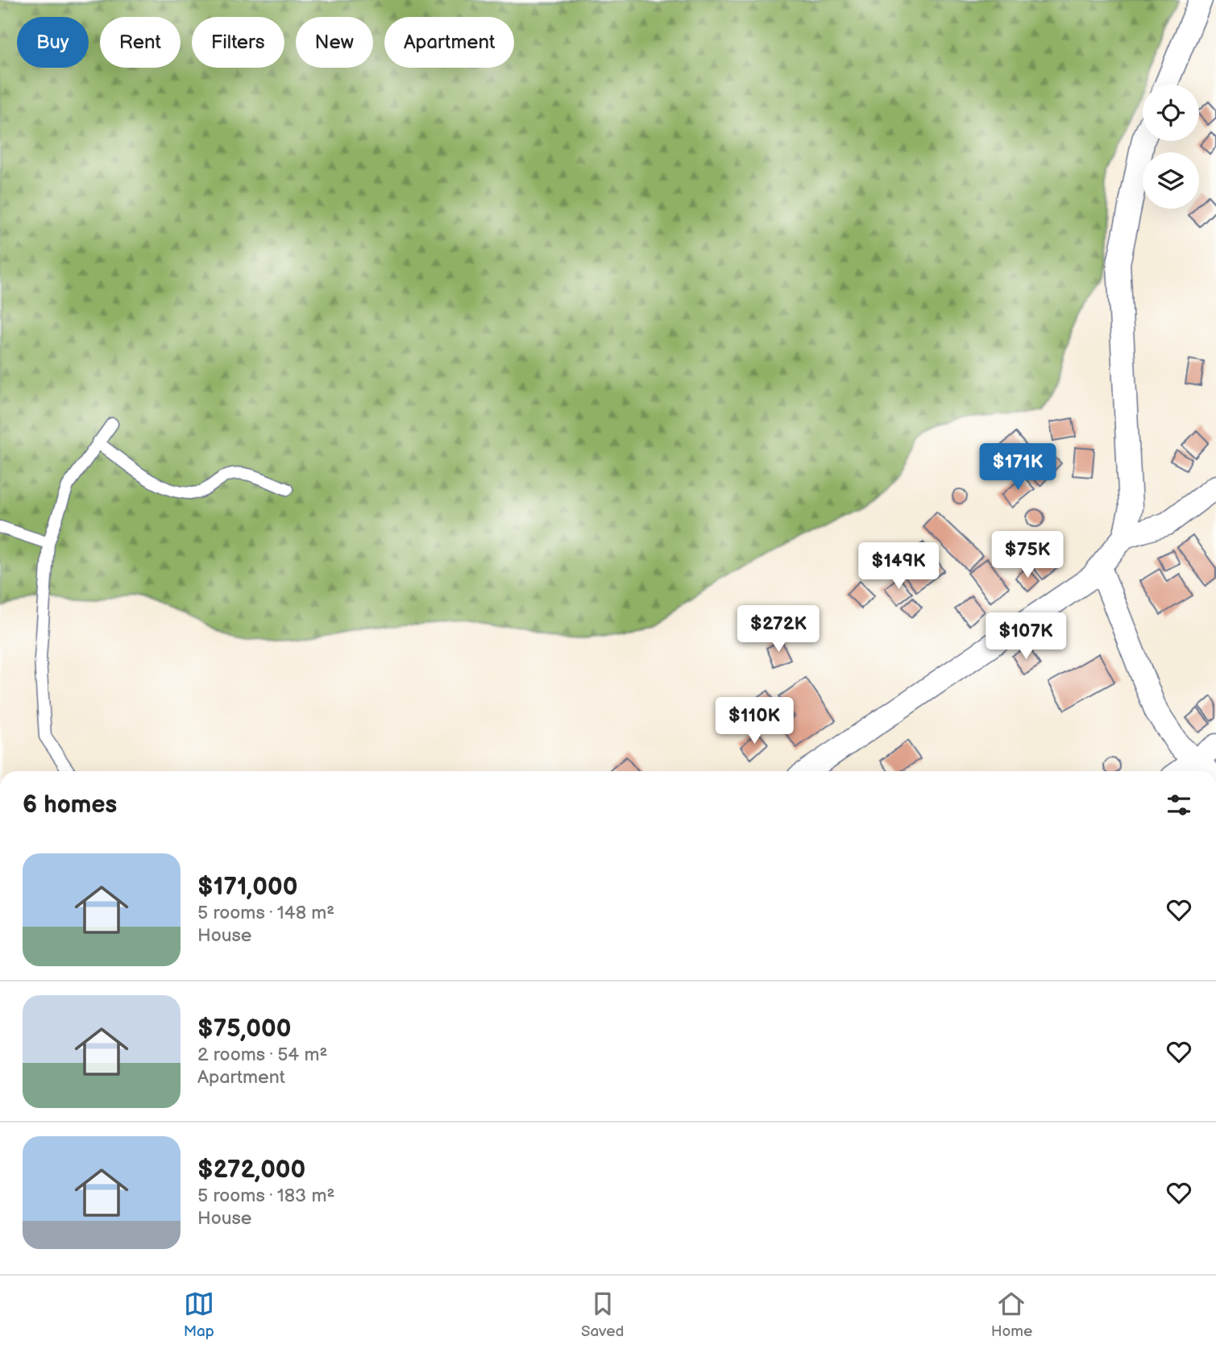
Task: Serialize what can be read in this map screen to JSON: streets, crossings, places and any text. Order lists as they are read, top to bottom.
{
  "page": {
    "chip": [
      "Buy",
      "Rent",
      "Filters",
      "New",
      "Apartment"
    ],
    "price": [
      "$171K",
      "$75K",
      "$149K",
      "$272K",
      "$107K",
      "$110K"
    ],
    "heading": "6 homes",
    "list": [
      {
        "name": "$171,000",
        "note": "5 rooms · 148 m² · House"
      },
      {
        "name": "$75,000",
        "note": "2 rooms · 54 m² · Apartment"
      },
      {
        "name": "$272,000",
        "note": "5 rooms · 183 m² · House"
      }
    ],
    "tabs": ["Map", "Saved", "Home"]
  }
}
